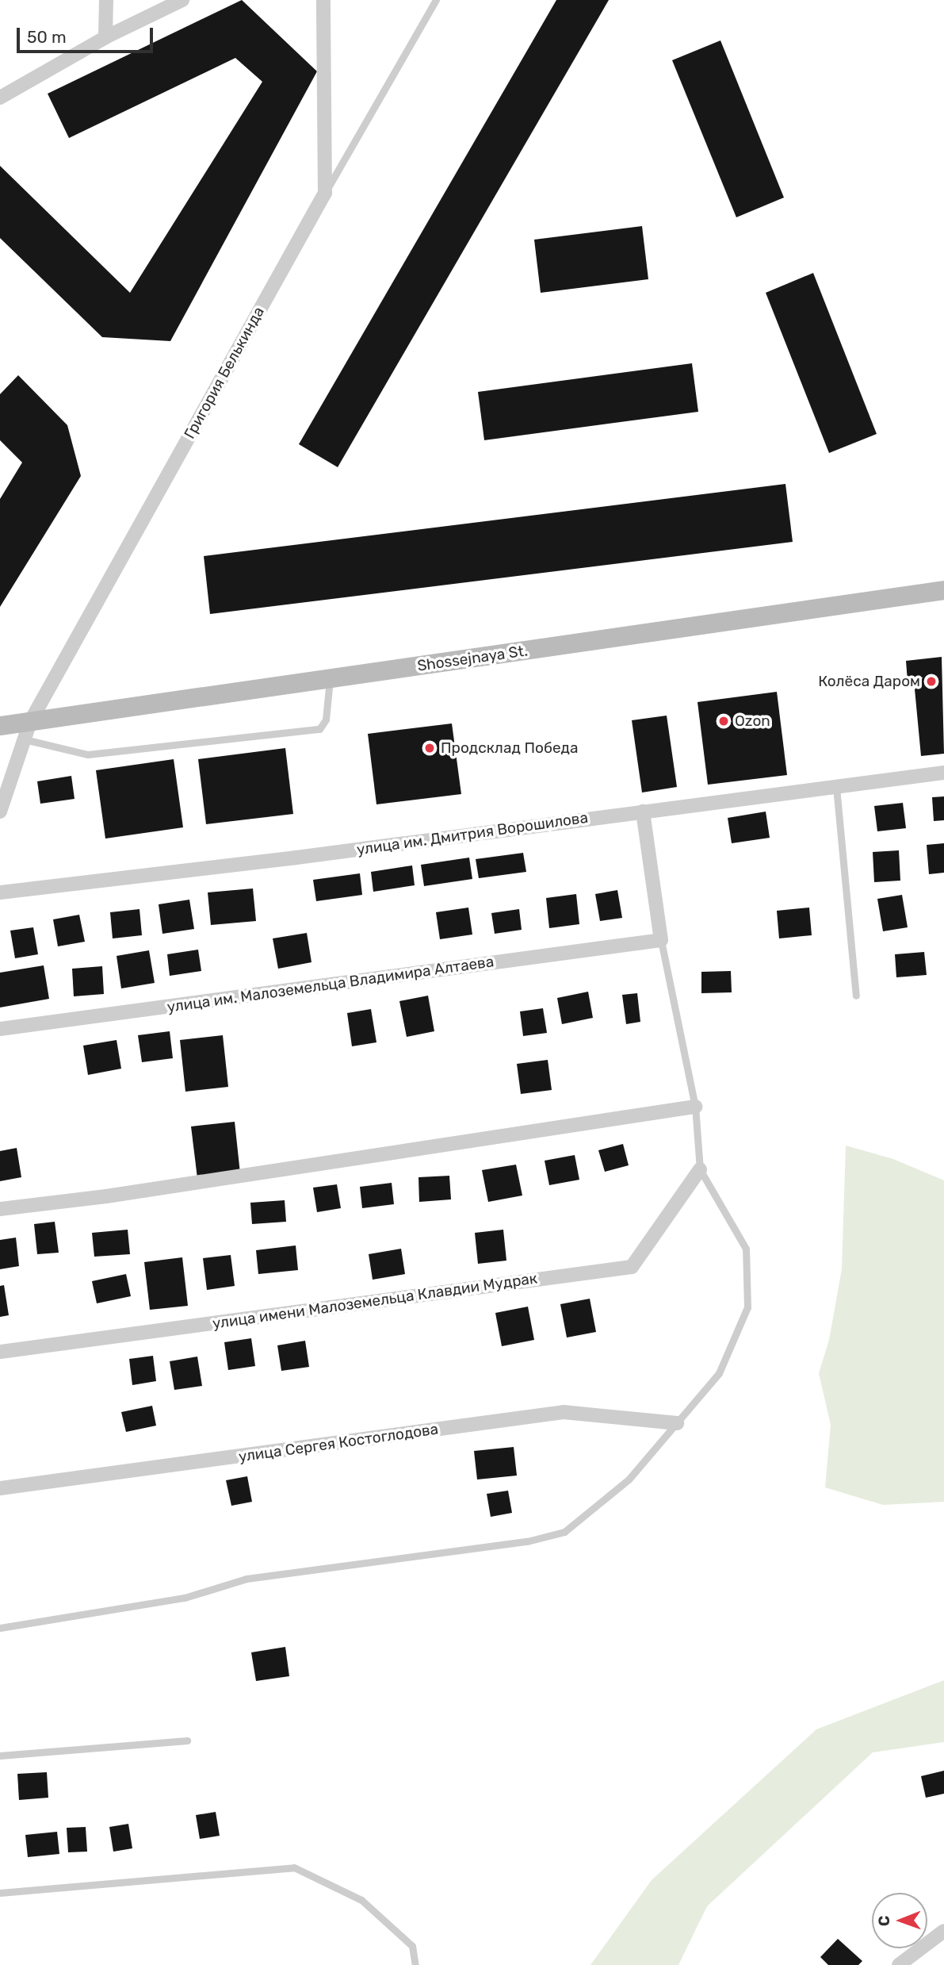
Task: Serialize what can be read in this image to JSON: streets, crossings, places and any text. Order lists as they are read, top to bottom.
{
  "streets": {
    "street": [
      "Григория Белькинда",
      "Shossejnaya St.",
      "улица им. Дмитрия Ворошилова",
      "улица им. Малоземельца Владимира Алтаева",
      "улица имени Малоземельца Клавдии Мудрак",
      "улица Сергея Костоглодова"
    ]
  },
  "crossings": [
    ["Григория Белькинда", "Shossejnaya St."]
  ],
  "places": ["Колёса Даром", "Ozon", "Продсклад Победа"],
  "scale_bar": "50 m",
  "north": "left"
}
